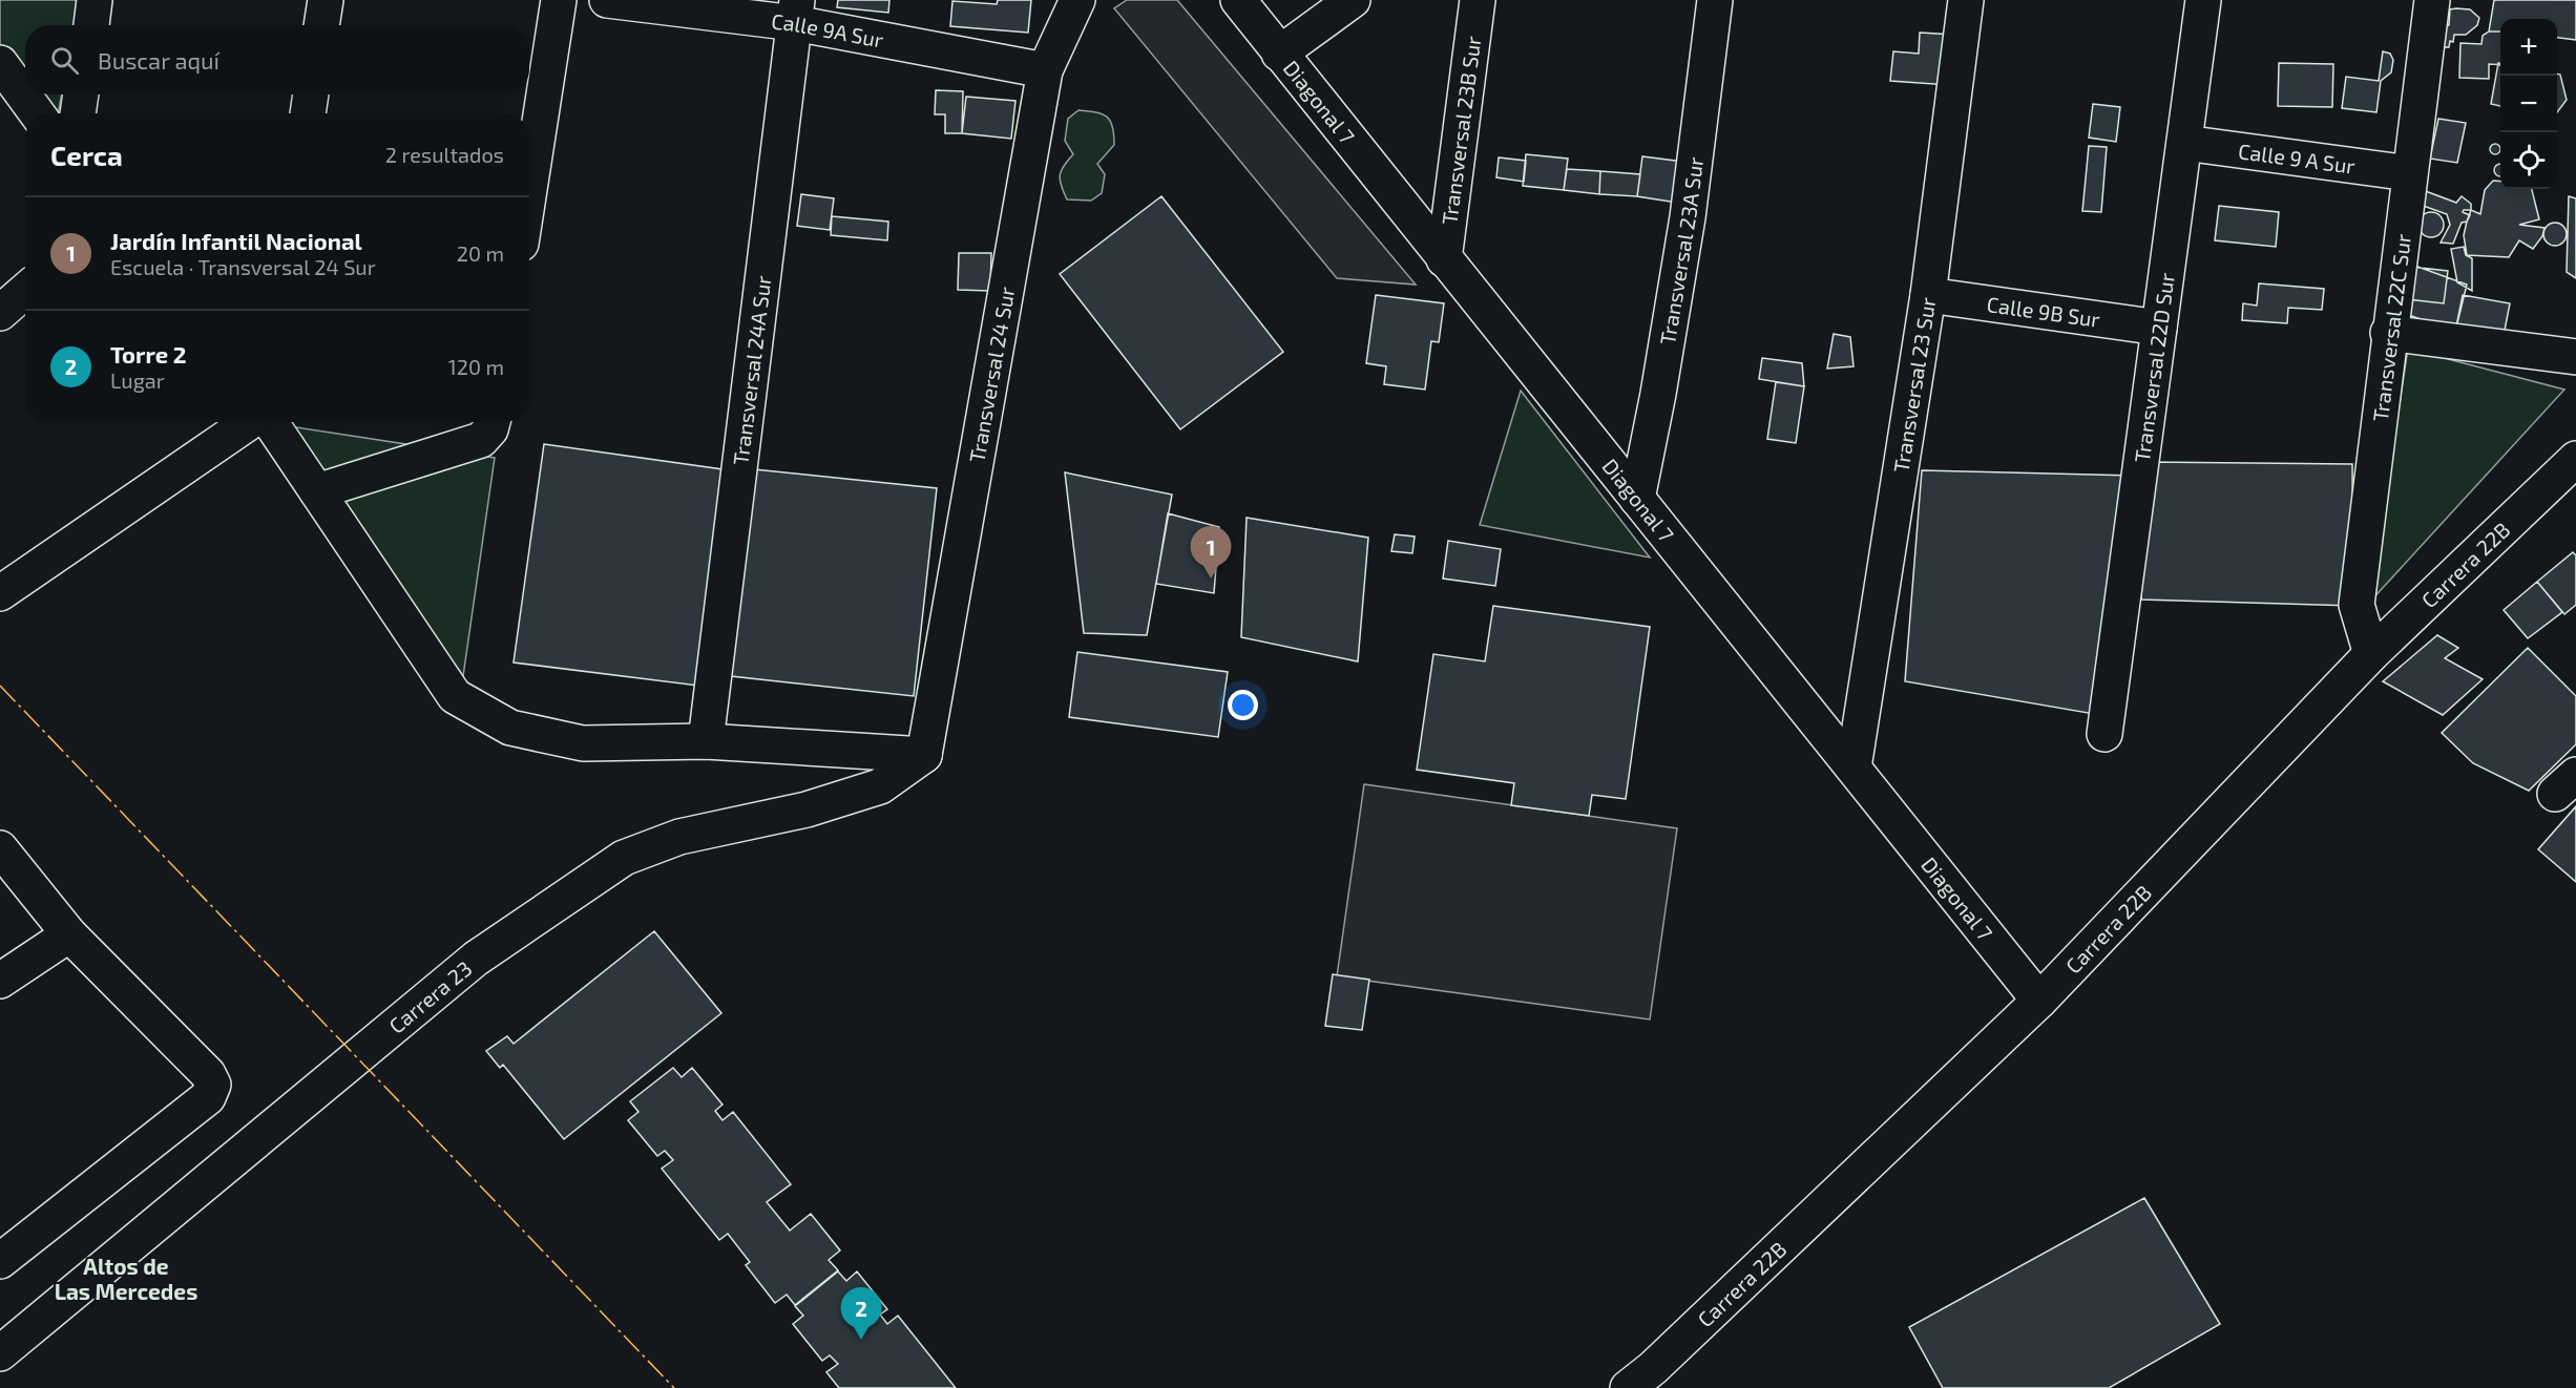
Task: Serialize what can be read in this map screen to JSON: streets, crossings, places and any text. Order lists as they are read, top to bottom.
{
  "streets": {
    "street": [
      "Calle 9A Sur",
      "Diagonal 7",
      "Transversal 23B Sur",
      "Calle 9 A Sur",
      "Transversal 23A Sur",
      "Calle 9B Sur",
      "Transversal 22C Sur",
      "Transversal 22D Sur",
      "Transversal 24A Sur",
      "Transversal 24 Sur",
      "Transversal 23 Sur",
      "Carrera 22B",
      "Carrera 23"
    ]
  },
  "crossings": [
    ["Calle 9A Sur", "Transversal 24A Sur"],
    ["Calle 9A Sur", "Transversal 24 Sur"],
    ["Diagonal 7", "Transversal 23B Sur"],
    ["Diagonal 7", "Transversal 23A Sur"],
    ["Diagonal 7", "Transversal 23 Sur"],
    ["Diagonal 7", "Carrera 22B"],
    ["Calle 9 A Sur", "Transversal 22C Sur"],
    ["Calle 9 A Sur", "Transversal 22D Sur"],
    ["Calle 9B Sur", "Transversal 22D Sur"],
    ["Calle 9B Sur", "Transversal 23 Sur"],
    ["Transversal 22C Sur", "Carrera 22B"],
    ["Transversal 24 Sur", "Carrera 23"]
  ],
  "districts": ["Altos de Las Mercedes"],
  "page": {
    "map_buttons": ["+", "−"],
    "search": "Buscar aquí",
    "heading": ["Cerca", "2 resultados"],
    "list": [
      {
        "mark": "1",
        "name": "Jardín Infantil Nacional",
        "note": "Escuela · Transversal 24 Sur",
        "value": "20 m"
      },
      {
        "mark": "2",
        "name": "Torre 2",
        "note": "Lugar",
        "value": "120 m"
      }
    ],
    "pins": ["1", "2"]
  }
}
